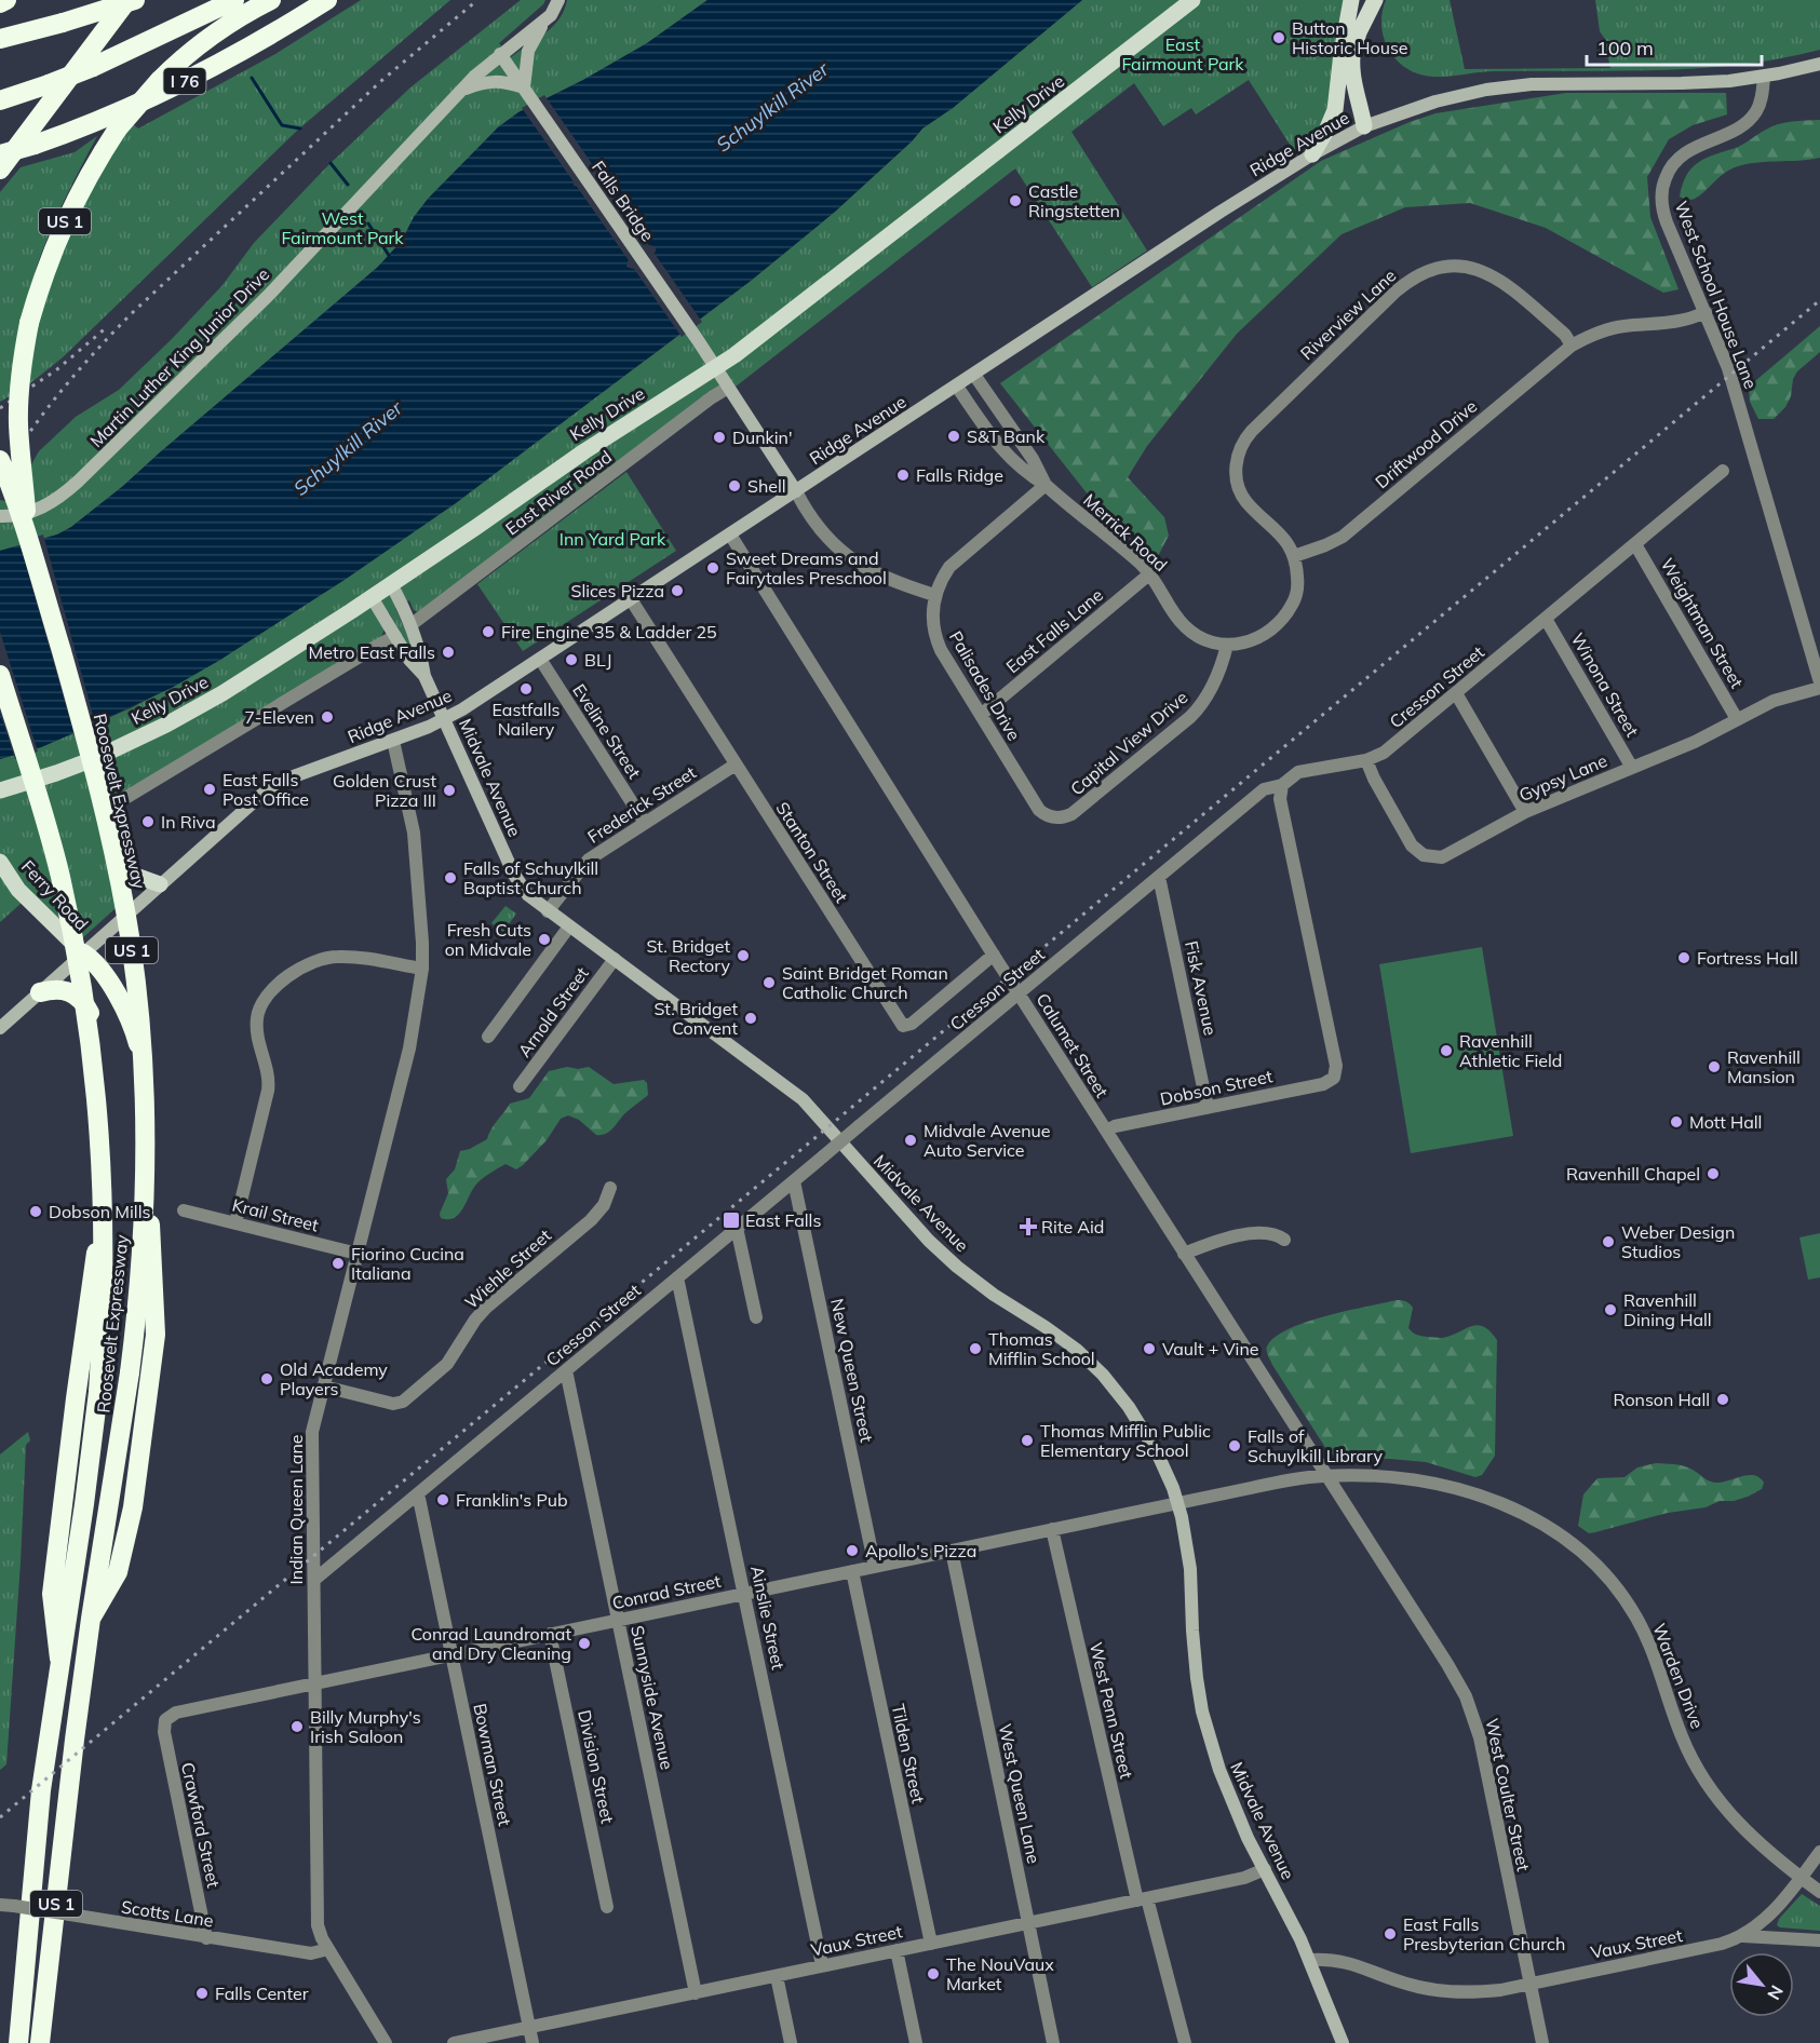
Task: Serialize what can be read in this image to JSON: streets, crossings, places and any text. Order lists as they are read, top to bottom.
{
  "streets": {
    "highway": ["I 76", "US 1", "Roosevelt Expressway"],
    "main road": [
      "Kelly Drive",
      "Ridge Avenue",
      "Falls Bridge",
      "Martin Luther King Junior Drive",
      "Midvale Avenue",
      "Ferry Road"
    ],
    "street": [
      "West School House Lane",
      "Riverview Lane",
      "Driftwood Drive",
      "East River Road",
      "Merrick Road",
      "Weightman Street",
      "East Falls Lane",
      "Winona Street",
      "Palisades Drive",
      "Cresson Street",
      "Eveline Street",
      "Capital View Drive",
      "Gypsy Lane",
      "Frederick Street",
      "Stanton Street",
      "Fisk Avenue",
      "Arnold Street",
      "Calumet Street",
      "Dobson Street",
      "Krail Street",
      "Wiehle Street",
      "New Queen Street",
      "Indian Queen Lane",
      "Conrad Street",
      "Ainslie Street",
      "Warden Drive",
      "Sunnyside Avenue",
      "West Penn Street",
      "Tilden Street",
      "Bowman Street",
      "Division Street",
      "West Queen Lane",
      "West Coulter Street",
      "Crawford Street",
      "Scotts Lane",
      "Vaux Street"
    ]
  },
  "crossings": [
    ["Kelly Drive", "Falls Bridge"],
    ["Kelly Drive", "Midvale Avenue"],
    ["Ridge Avenue", "West School House Lane"],
    ["Ridge Avenue", "Merrick Road"],
    ["Ridge Avenue", "Eveline Street"],
    ["Ridge Avenue", "Midvale Avenue"],
    ["Ridge Avenue", "Stanton Street"],
    ["Ridge Avenue", "Ferry Road"],
    ["Ridge Avenue", "Calumet Street"],
    ["Ridge Avenue", "Indian Queen Lane"],
    ["Falls Bridge", "Martin Luther King Junior Drive"],
    ["US 1", "Roosevelt Expressway"],
    ["West School House Lane", "Driftwood Drive"],
    ["Riverview Lane", "Driftwood Drive"],
    ["Riverview Lane", "Merrick Road"],
    ["Driftwood Drive", "Merrick Road"],
    ["East River Road", "Midvale Avenue"],
    ["Merrick Road", "East Falls Lane"],
    ["Merrick Road", "Capital View Drive"],
    ["Weightman Street", "Cresson Street"],
    ["Weightman Street", "Gypsy Lane"],
    ["East Falls Lane", "Palisades Drive"],
    ["Winona Street", "Cresson Street"],
    ["Winona Street", "Gypsy Lane"],
    ["Palisades Drive", "Capital View Drive"],
    ["Cresson Street", "Gypsy Lane"],
    ["Cresson Street", "Fisk Avenue"],
    ["Cresson Street", "Calumet Street"],
    ["Cresson Street", "Dobson Street"],
    ["Cresson Street", "New Queen Street"],
    ["Cresson Street", "Indian Queen Lane"],
    ["Cresson Street", "Ainslie Street"],
    ["Cresson Street", "Sunnyside Avenue"],
    ["Cresson Street", "Bowman Street"],
    ["Eveline Street", "Frederick Street"],
    ["Midvale Avenue", "Frederick Street"],
    ["Midvale Avenue", "Arnold Street"],
    ["Midvale Avenue", "Conrad Street"],
    ["Midvale Avenue", "Warden Drive"],
    ["Midvale Avenue", "Vaux Street"],
    ["Frederick Street", "Stanton Street"],
    ["Stanton Street", "Calumet Street"],
    ["Fisk Avenue", "Dobson Street"],
    ["Calumet Street", "Dobson Street"],
    ["Calumet Street", "Warden Drive"],
    ["Calumet Street", "West Coulter Street"],
    ["Krail Street", "Indian Queen Lane"],
    ["Wiehle Street", "Indian Queen Lane"],
    ["New Queen Street", "Conrad Street"],
    ["Indian Queen Lane", "Conrad Street"],
    ["Indian Queen Lane", "Scotts Lane"],
    ["Conrad Street", "Ainslie Street"],
    ["Conrad Street", "Warden Drive"],
    ["Conrad Street", "Sunnyside Avenue"],
    ["Conrad Street", "West Penn Street"],
    ["Conrad Street", "Tilden Street"],
    ["Conrad Street", "Bowman Street"],
    ["Conrad Street", "Division Street"],
    ["Conrad Street", "West Queen Lane"],
    ["Conrad Street", "Crawford Street"],
    ["Ainslie Street", "Vaux Street"],
    ["Warden Drive", "West Coulter Street"],
    ["Warden Drive", "Vaux Street"],
    ["Sunnyside Avenue", "Vaux Street"],
    ["West Penn Street", "Vaux Street"],
    ["Tilden Street", "Vaux Street"],
    ["Bowman Street", "Vaux Street"],
    ["West Queen Lane", "Vaux Street"],
    ["West Coulter Street", "Vaux Street"],
    ["Crawford Street", "Scotts Lane"]
  ],
  "water": ["Schuylkill River"],
  "parks": ["East Fairmount Park", "West Fairmount Park", "Inn Yard Park"],
  "places": {
    "other": [
      "Button Historic House",
      "Castle Ringstetten",
      "S&T Bank",
      "Dunkin'",
      "Falls Ridge",
      "Shell",
      "Sweet Dreams and Fairytales Preschool",
      "Slices Pizza",
      "Fire Engine 35 & Ladder 25",
      "Metro East Falls",
      "BLJ",
      "Eastfalls Nailery",
      "7-Eleven",
      "East Falls Post Office",
      "Golden Crust Pizza III",
      "In Riva",
      "Falls of Schuylkill Baptist Church",
      "Fresh Cuts on Midvale",
      "St. Bridget Rectory",
      "Fortress Hall",
      "Saint Bridget Roman Catholic Church",
      "St. Bridget Convent",
      "Ravenhill Athletic Field",
      "Ravenhill Mansion",
      "Mott Hall",
      "Midvale Avenue Auto Service",
      "Ravenhill Chapel",
      "Dobson Mills",
      "Weber Design Studios",
      "Fiorino Cucina Italiana",
      "Ravenhill Dining Hall",
      "Thomas Mifflin School",
      "Vault + Vine",
      "Old Academy Players",
      "Ronson Hall",
      "Thomas Mifflin Public Elementary School",
      "Falls of Schuylkill Library",
      "Franklin's Pub",
      "Apollo's Pizza",
      "Conrad Laundromat and Dry Cleaning",
      "Billy Murphy's Irish Saloon",
      "East Falls Presbyterian Church",
      "The NouVaux Market",
      "Falls Center"
    ],
    "transit": ["East Falls"],
    "health": ["Rite Aid"]
  },
  "scale_bar": "100 m",
  "north": "bottom right"
}
